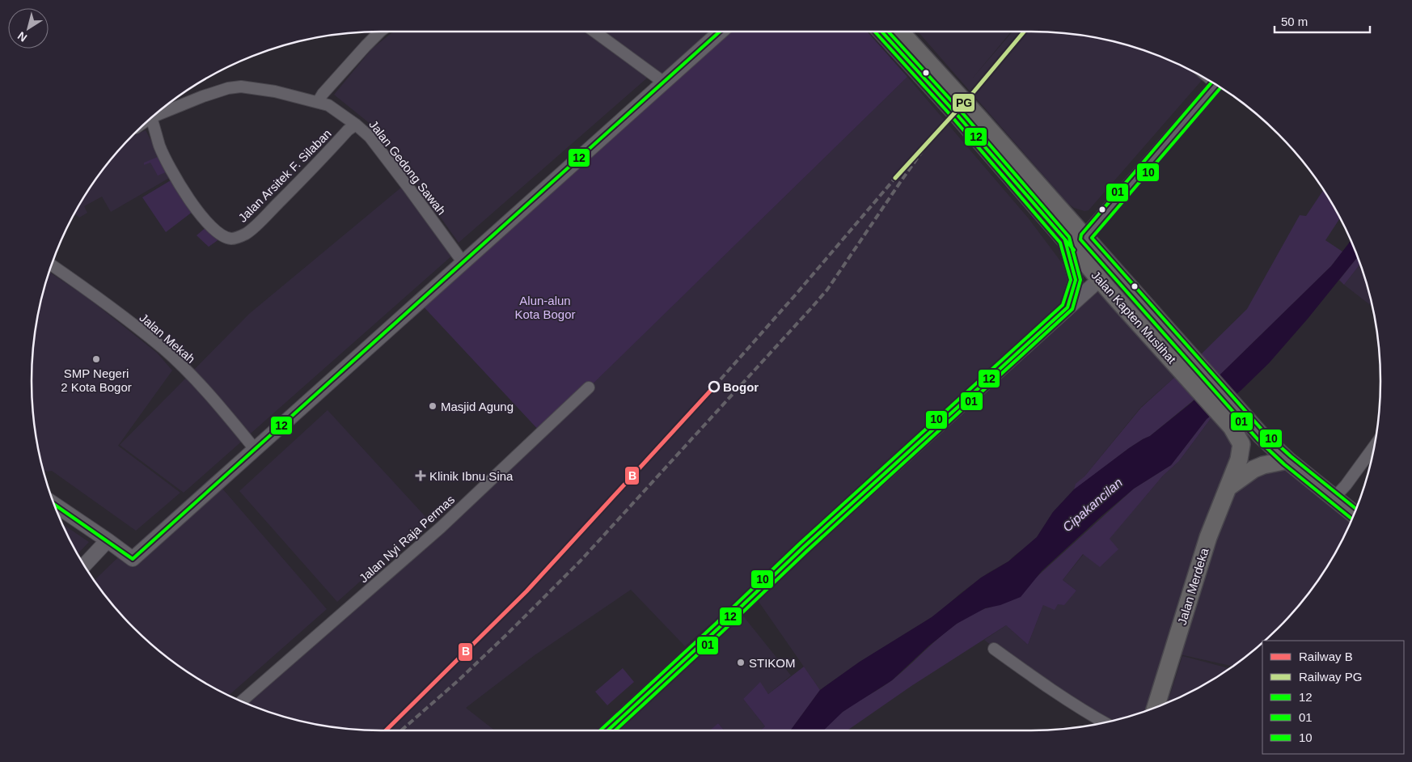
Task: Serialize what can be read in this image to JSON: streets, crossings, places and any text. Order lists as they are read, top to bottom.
{
  "streets": {
    "main road": ["Jalan Kapten Muslihat", "Jalan Merdeka"],
    "street": [
      "Jalan Gedong Sawah",
      "Jalan Arsitek F. Silaban",
      "Jalan Mekah",
      "Jalan Nyi Raja Permas"
    ]
  },
  "crossings": [
    ["Jalan Gedong Sawah", "Jalan Arsitek F. Silaban"],
    ["Jalan Kapten Muslihat", "Jalan Merdeka"]
  ],
  "water": ["Cipakancilan"],
  "parks": ["Alun-alun Kota Bogor"],
  "places": {
    "other": [
      "SMP Negeri 2 Kota Bogor",
      "Bogor",
      "Masjid Agung",
      "STIKOM"
    ],
    "health": ["Klinik Ibnu Sina"]
  },
  "lines": [
    "rail line PG",
    "transit line 12",
    "transit line 01",
    "transit line 10",
    "rail line B"
  ],
  "legend": [
    "Railway B",
    "Railway PG",
    "12",
    "01",
    "10"
  ],
  "scale_bar": "50 m",
  "north": "bottom left"
}
